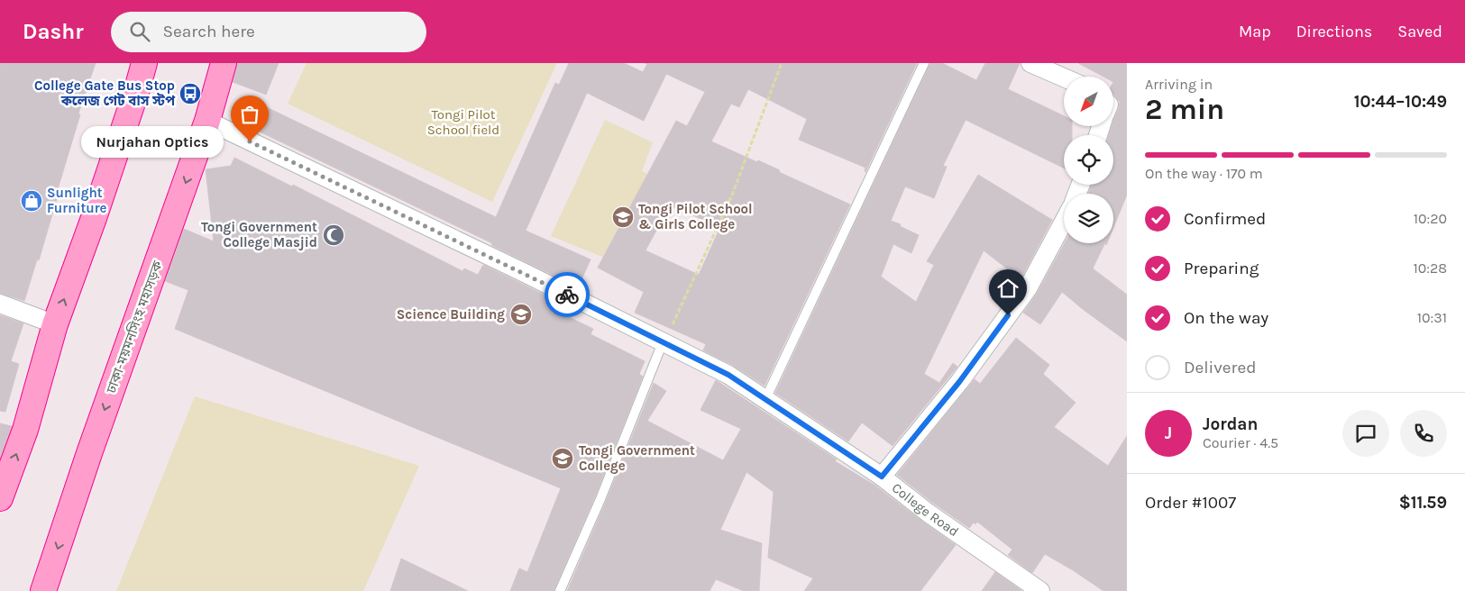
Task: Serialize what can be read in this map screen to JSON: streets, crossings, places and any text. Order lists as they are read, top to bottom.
{
  "streets": {
    "highway": ["ঢাকা-ময়মনসিংহ মহাসড়ক"],
    "street": ["College Road"]
  },
  "crossings": [
    ["ঢাকা-ময়মনসিংহ মহাসড়ক", "College Road"]
  ],
  "parks": ["Tongi Pilot School field"],
  "places": {
    "bus stop": ["College Gate Bus Stop কলেজ গেট বাস স্টপ"],
    "other": ["Nurjahan Optics"],
    "shop": ["Sunlight Furniture"],
    "school or university": ["Tongi Pilot School & Girls College", "Science Building", "Tongi Government College"],
    "mosque": ["Tongi Government College Masjid"]
  },
  "north": "bottom left",
  "page": {
    "header": "Dashr",
    "search": "Search here",
    "nav": ["Map", "Directions", "Saved"],
    "heading": ["2 min", "Arriving in", "10:44–10:49"],
    "panel": [
      "Jordan",
      "Courier · 4.5",
      "Order #1007",
      "$11.59"
    ],
    "bubble": "Nurjahan Optics",
    "bar": "On the way · 170 m",
    "list": [
      ["Confirmed", "10:20"],
      ["Preparing", "10:28"],
      ["On the way", "10:31"],
      "Delivered"
    ],
    "round": "J"
  }
}
